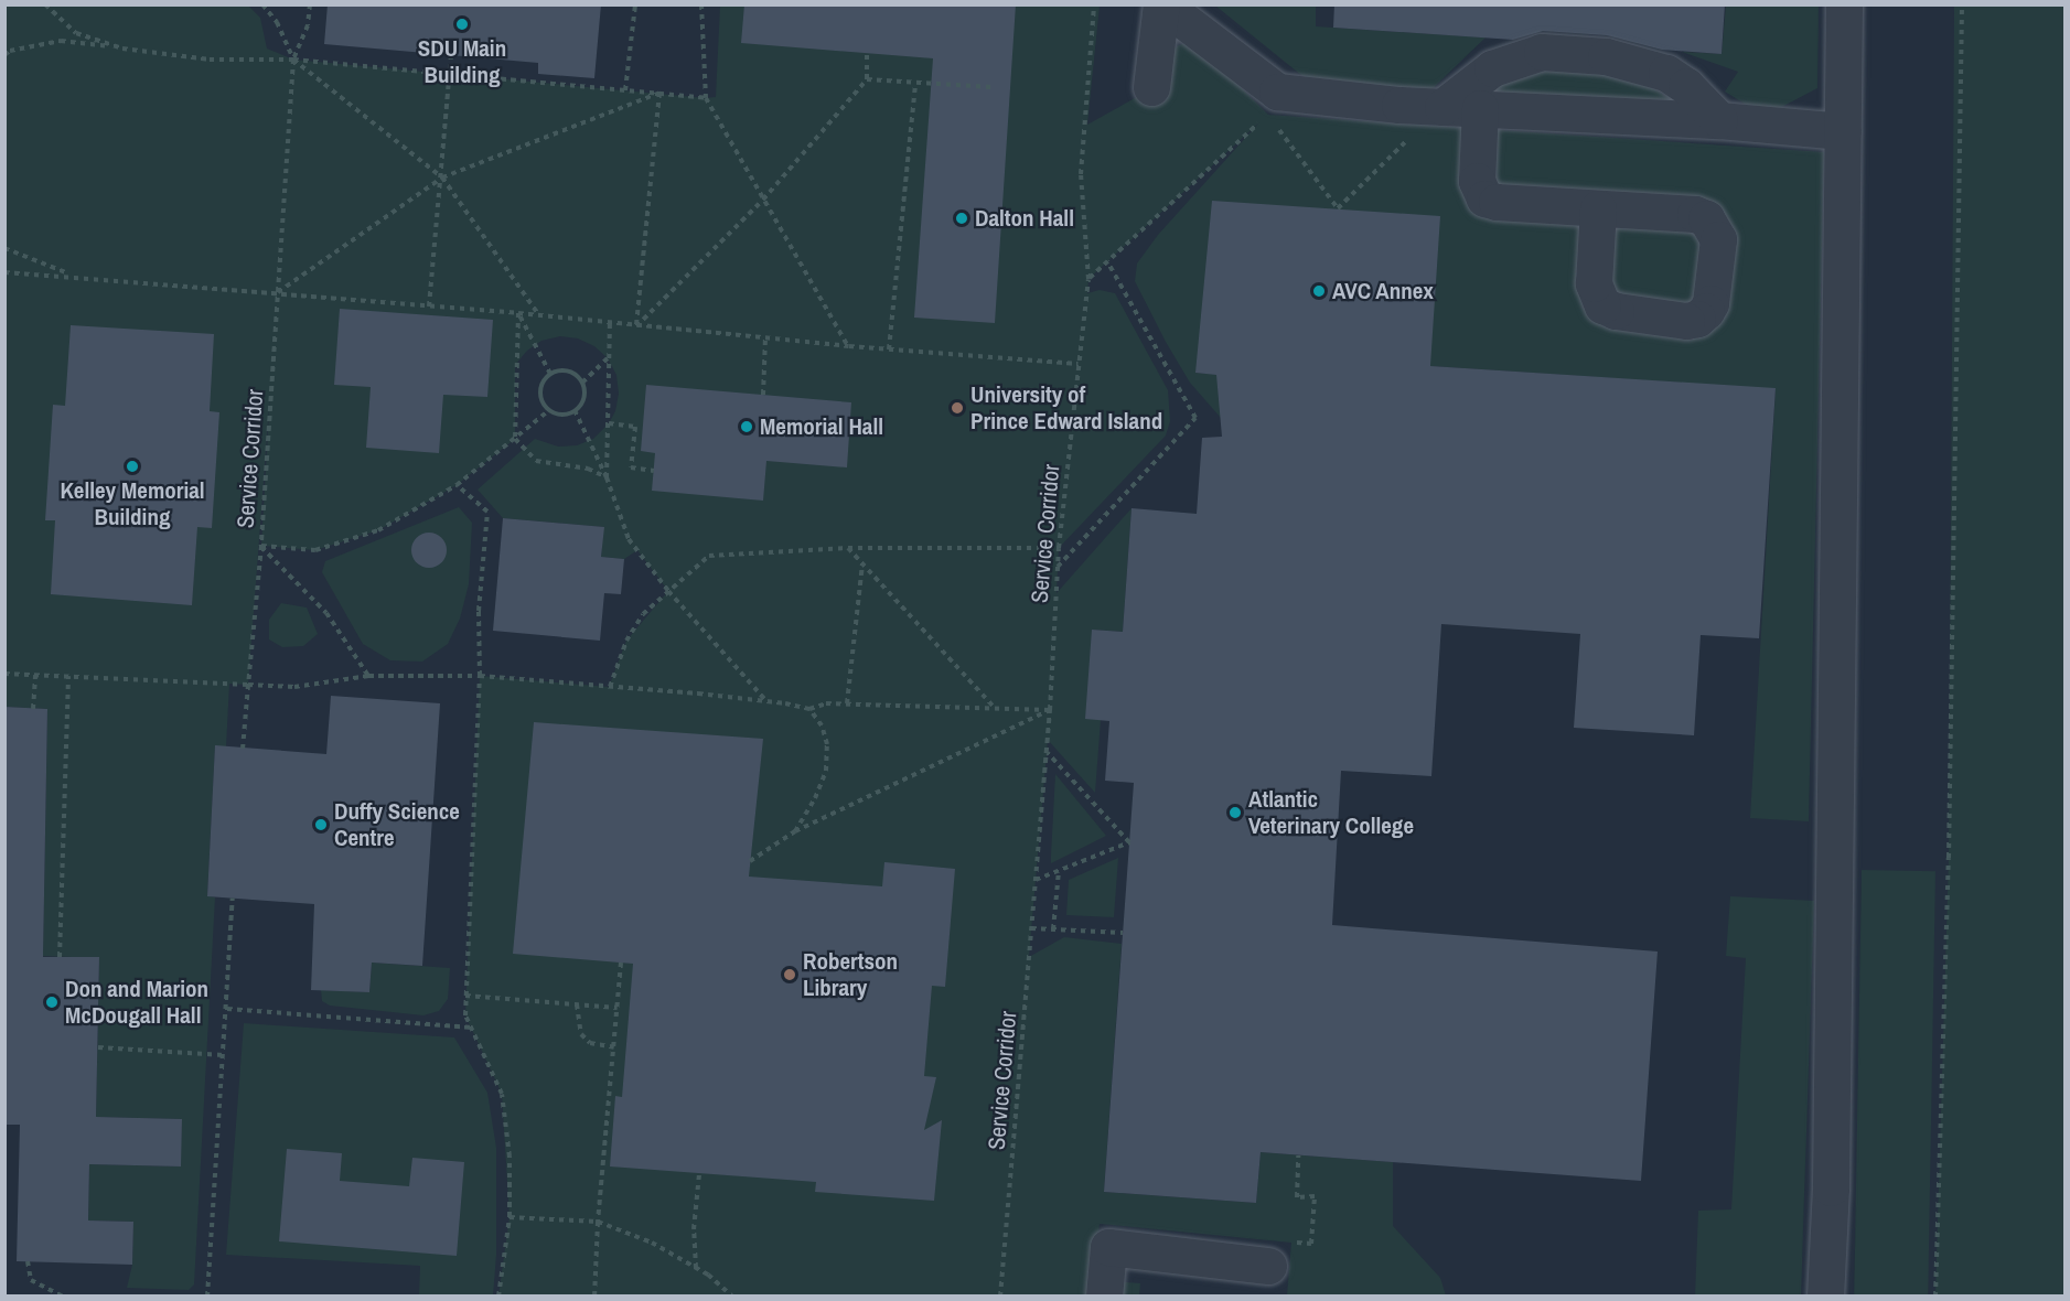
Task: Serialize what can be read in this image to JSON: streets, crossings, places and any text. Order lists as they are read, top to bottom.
{
  "streets": {
    "path": ["Service Corridor"]
  },
  "places": [
    "SDU Main Building",
    "Dalton Hall",
    "AVC Annex",
    "University of Prince Edward Island",
    "Memorial Hall",
    "Kelley Memorial Building",
    "Atlantic Veterinary College",
    "Duffy Science Centre",
    "Robertson Library",
    "Don and Marion McDougall Hall"
  ]
}
